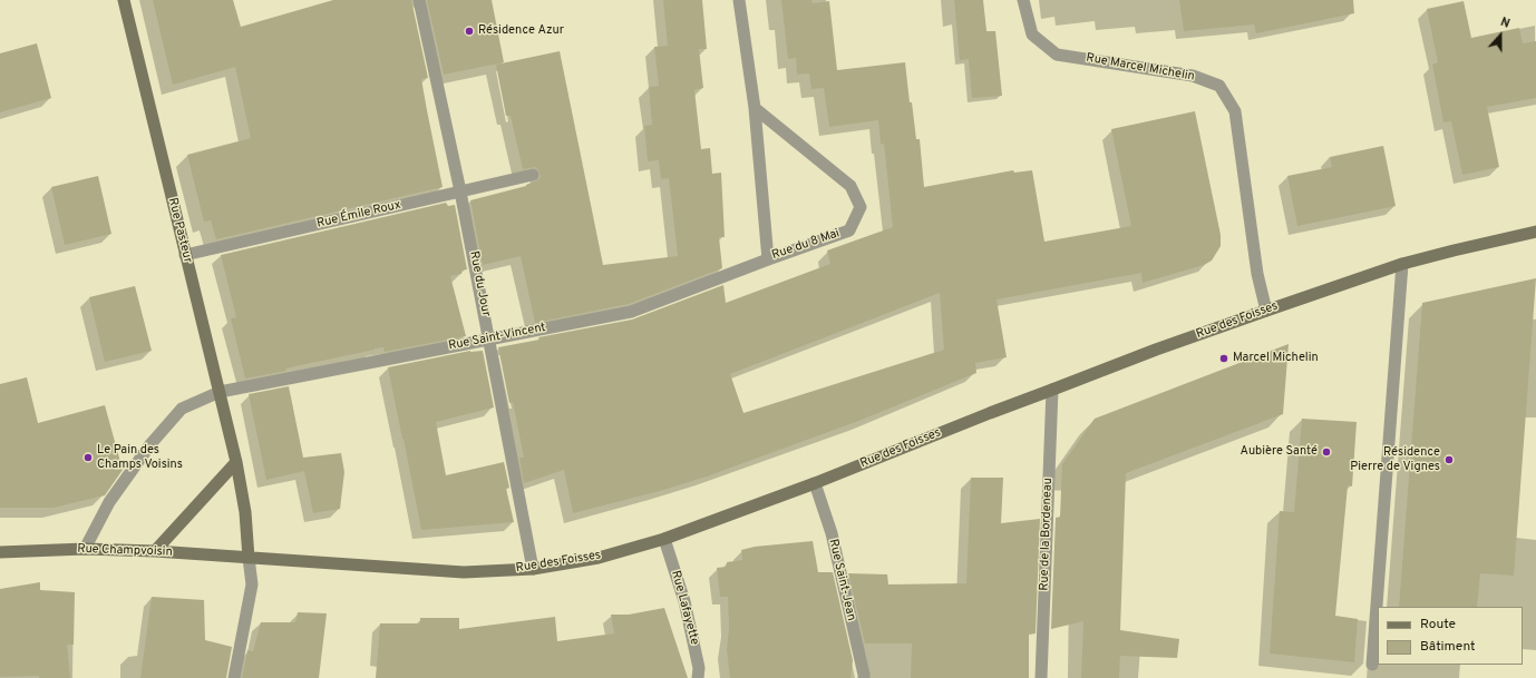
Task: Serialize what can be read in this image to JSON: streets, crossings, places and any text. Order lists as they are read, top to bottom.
{
  "streets": {
    "main road": ["Rue Pasteur", "Rue des Foisses", "Rue Champvoisin"],
    "street": [
      "Rue Marcel Michelin",
      "Rue Émile Roux",
      "Rue du 8 Mai",
      "Rue du Jour",
      "Rue Saint-Vincent",
      "Rue de la Bordeneau",
      "Rue Saint-Jean",
      "Rue Lafayette"
    ]
  },
  "crossings": [
    ["Rue Marcel Michelin", "Rue des Foisses"],
    ["Rue Émile Roux", "Rue Pasteur"],
    ["Rue Émile Roux", "Rue du Jour"],
    ["Rue Pasteur", "Rue des Foisses"],
    ["Rue Pasteur", "Rue Saint-Vincent"],
    ["Rue Pasteur", "Rue Champvoisin"],
    ["Rue du 8 Mai", "Rue Saint-Vincent"],
    ["Rue du Jour", "Rue des Foisses"],
    ["Rue du Jour", "Rue Saint-Vincent"],
    ["Rue des Foisses", "Rue de la Bordeneau"],
    ["Rue des Foisses", "Rue Champvoisin"],
    ["Rue des Foisses", "Rue Saint-Jean"],
    ["Rue des Foisses", "Rue Lafayette"],
    ["Rue Saint-Vincent", "Rue Champvoisin"]
  ],
  "places": [
    "Résidence Azur",
    "Marcel Michelin",
    "Aubière Santé",
    "Le Pain des Champs Voisins",
    "Résidence Pierre de Vignes"
  ],
  "legend": ["Route", "Bâtiment"],
  "north": "top"
}
